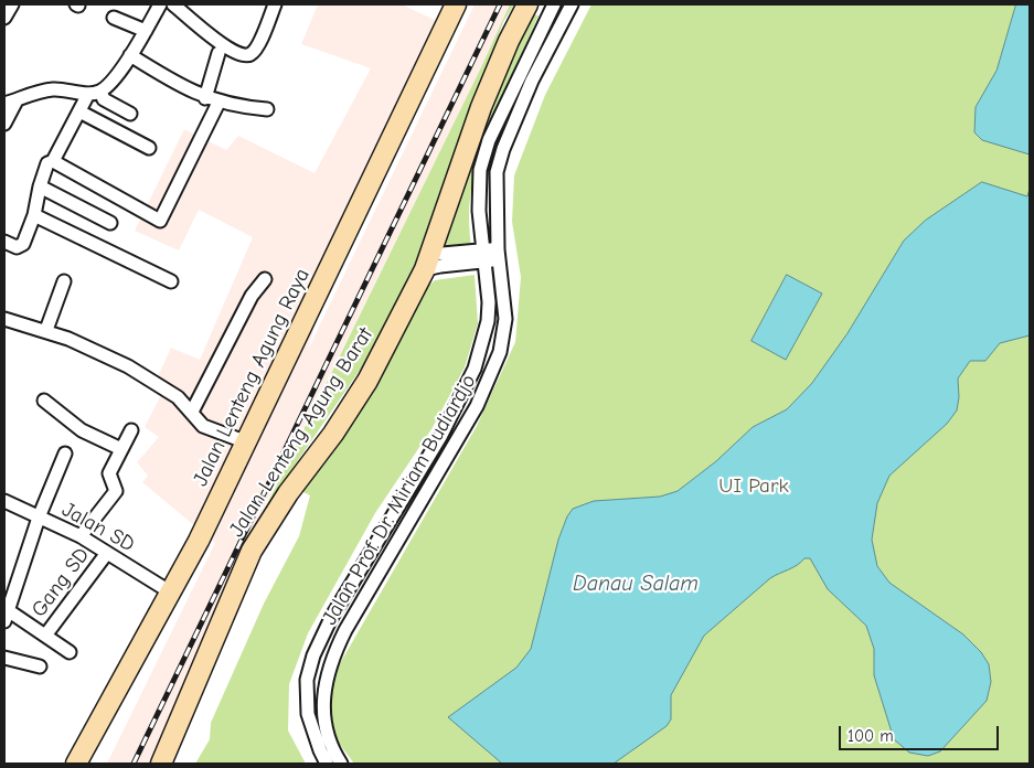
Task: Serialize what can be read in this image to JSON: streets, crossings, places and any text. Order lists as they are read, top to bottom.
{
  "streets": {
    "main road": ["Jalan Lenteng Agung Raya", "Jalan Lenteng Agung Barat"],
    "street": ["Jalan Prof. Dr. Miriam Budiardjo", "Jalan SD", "Gang SD"]
  },
  "crossings": [
    ["Jalan Lenteng Agung Raya", "Jalan SD"],
    ["Jalan SD", "Gang SD"]
  ],
  "water": ["Danau Salam"],
  "parks": ["UI Park"],
  "scale_bar": "100 m"
}
